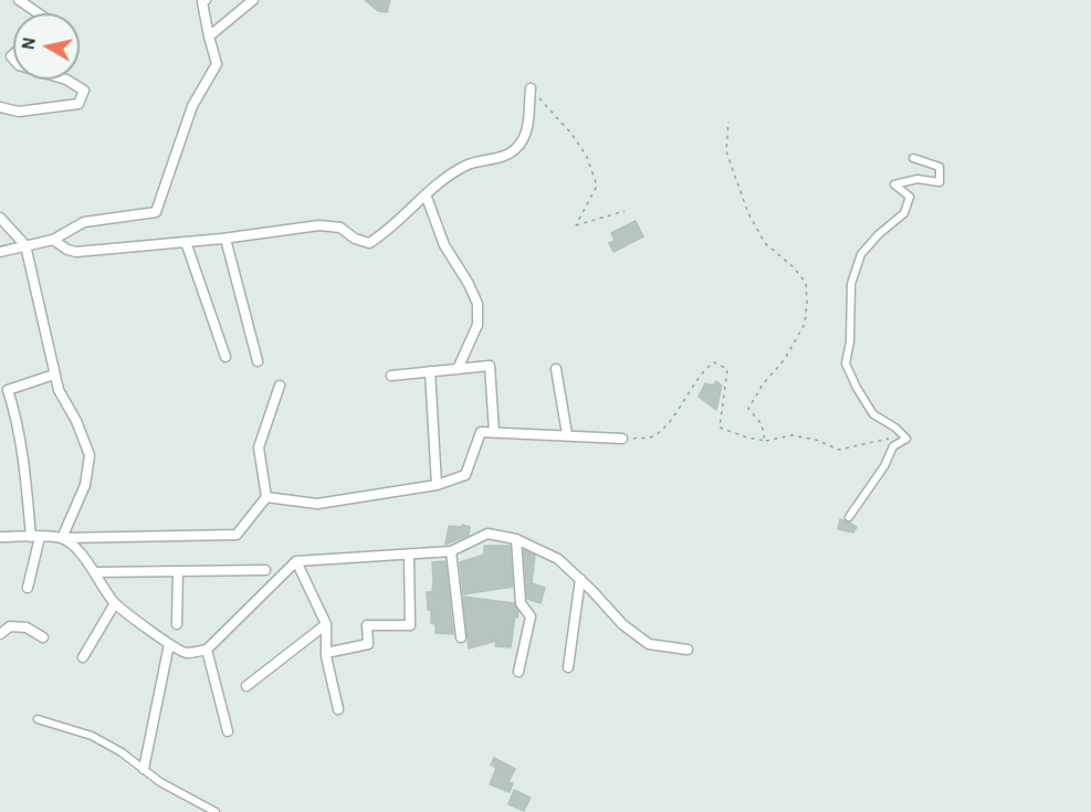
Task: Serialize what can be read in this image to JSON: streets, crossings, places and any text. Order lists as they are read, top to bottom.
{
  "north": "left"
}
